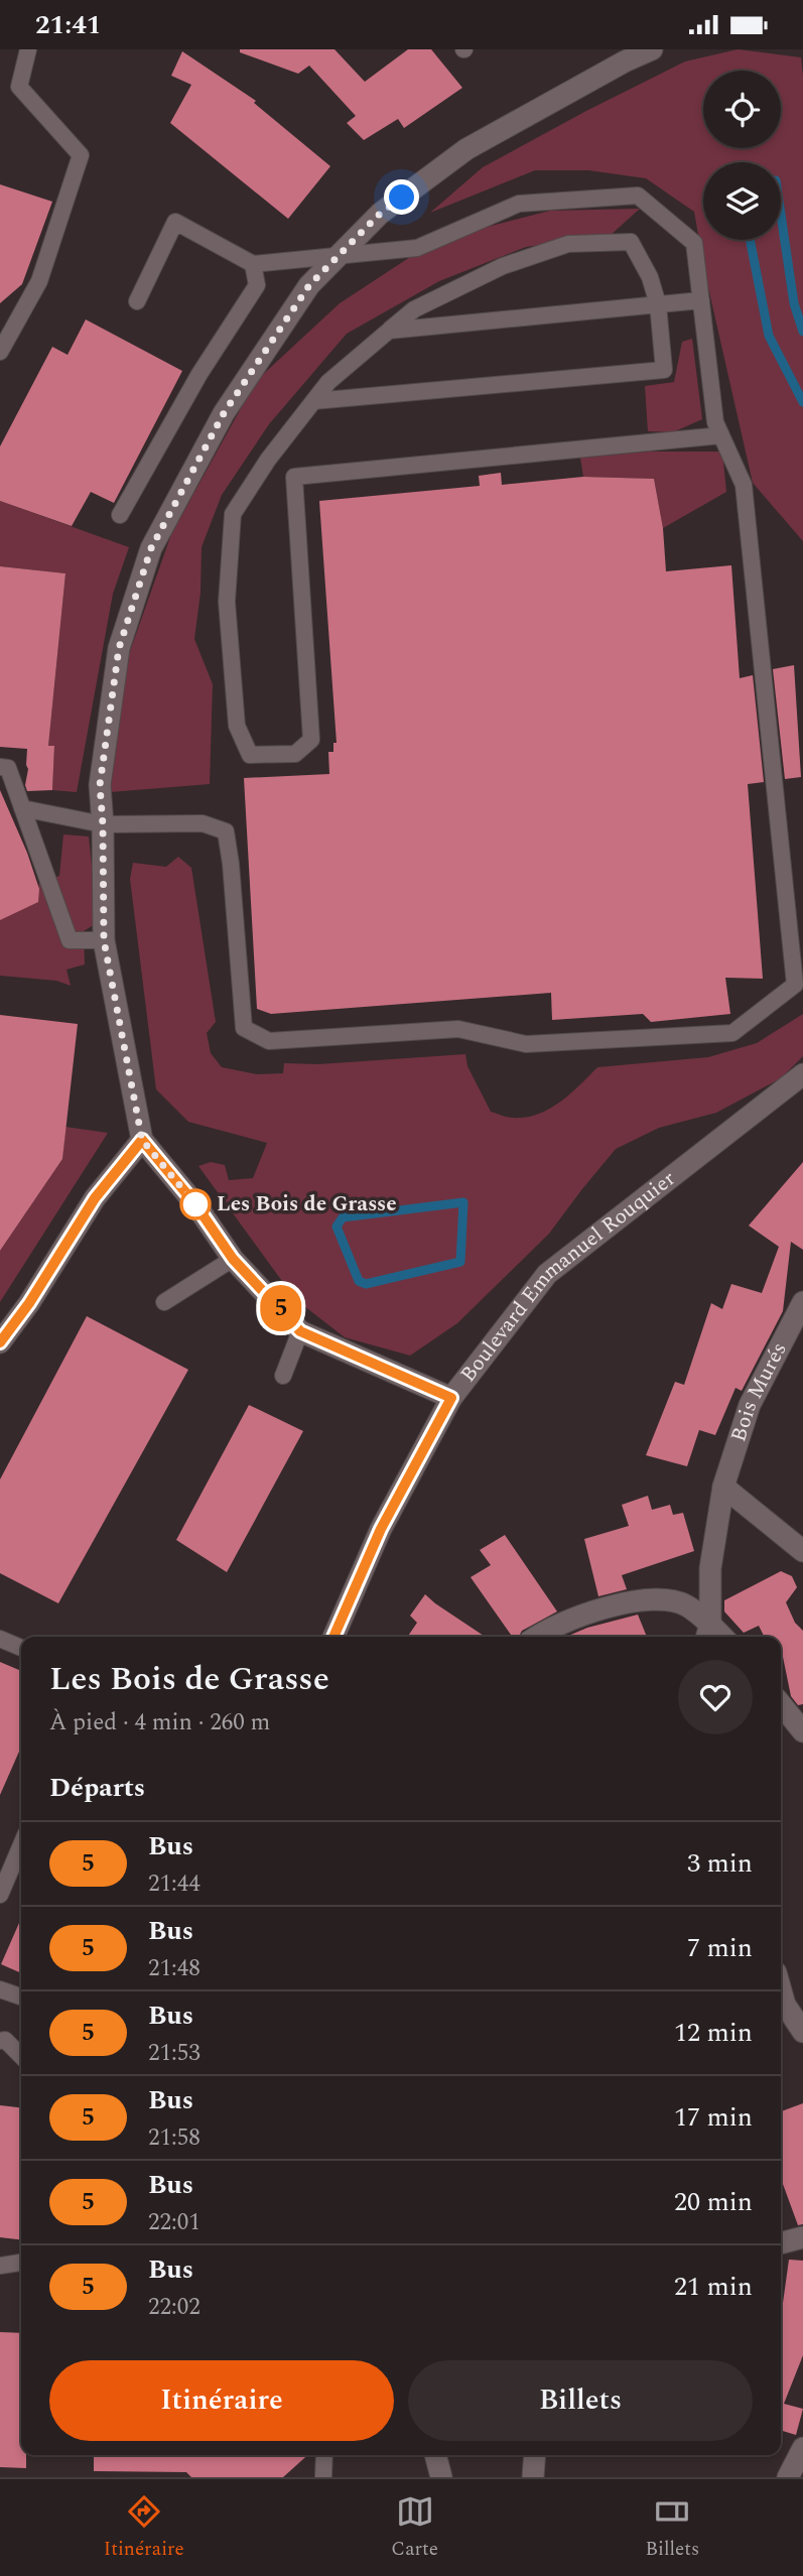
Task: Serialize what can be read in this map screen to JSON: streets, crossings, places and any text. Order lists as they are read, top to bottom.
{
  "streets": {
    "street": ["Boulevard Emmanuel Rouquier", "Bois Murés"]
  },
  "places": ["Les Bois de Grasse"],
  "lines": ["bus line 5"],
  "page": {
    "status": "21:41",
    "on_map": "5",
    "heading": [
      ["Les Bois de Grasse", "À pied · 4 min · 260 m"],
      "Départs"
    ],
    "list": [
      {
        "mark": "5",
        "name": "Bus",
        "note": "21:44",
        "value": "3 min"
      },
      {
        "mark": "5",
        "name": "Bus",
        "note": "21:48",
        "value": "7 min"
      },
      {
        "mark": "5",
        "name": "Bus",
        "note": "21:53",
        "value": "12 min"
      },
      {
        "mark": "5",
        "name": "Bus",
        "note": "21:58",
        "value": "17 min"
      },
      {
        "mark": "5",
        "name": "Bus",
        "note": "22:01",
        "value": "20 min"
      },
      {
        "mark": "5",
        "name": "Bus",
        "note": "22:02",
        "value": "21 min"
      }
    ],
    "buttons": ["Itinéraire", "Billets"],
    "tabs": ["Itinéraire", "Carte", "Billets"]
  }
}
